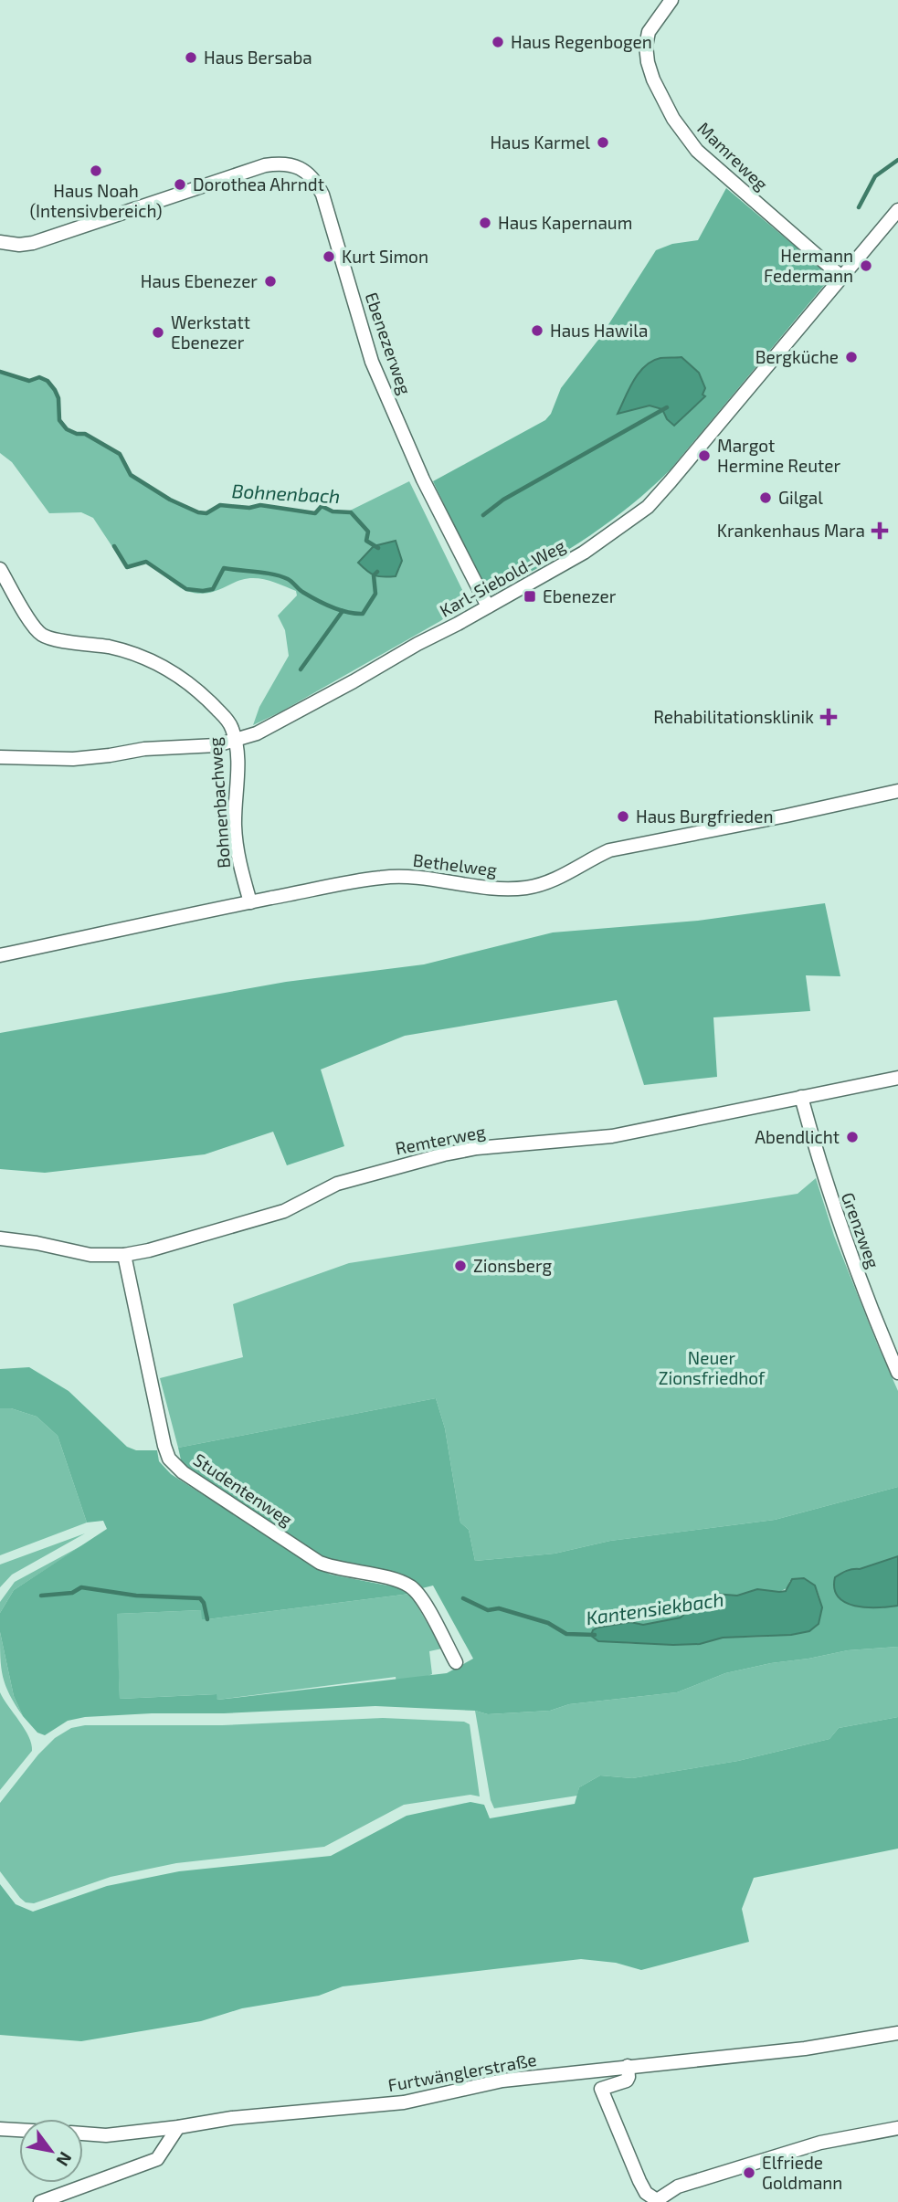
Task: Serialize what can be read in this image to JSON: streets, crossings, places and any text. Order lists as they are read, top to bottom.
{
  "streets": {
    "street": [
      "Mamreweg",
      "Ebenezerweg",
      "Karl-Siebold-Weg",
      "Bohnenbachweg",
      "Bethelweg",
      "Remterweg",
      "Grenzweg",
      "Studentenweg",
      "Furtwänglerstraße"
    ]
  },
  "crossings": [
    ["Mamreweg", "Karl-Siebold-Weg"],
    ["Ebenezerweg", "Karl-Siebold-Weg"],
    ["Karl-Siebold-Weg", "Bohnenbachweg"],
    ["Bohnenbachweg", "Bethelweg"],
    ["Remterweg", "Grenzweg"],
    ["Remterweg", "Studentenweg"]
  ],
  "water": ["Bohnenbach", "Kantensiekbach"],
  "parks": ["Neuer Zionsfriedhof"],
  "places": {
    "other": [
      "Haus Regenbogen",
      "Haus Bersaba",
      "Haus Karmel",
      "Haus Noah (Intensivbereich)",
      "Dorothea Ahrndt",
      "Haus Kapernaum",
      "Kurt Simon",
      "Hermann Federmann",
      "Haus Ebenezer",
      "Haus Hawila",
      "Werkstatt Ebenezer",
      "Bergküche",
      "Margot Hermine Reuter",
      "Gilgal",
      "Haus Burgfrieden",
      "Abendlicht",
      "Zionsberg",
      "Elfriede Goldmann"
    ],
    "health": ["Krankenhaus Mara", "Rehabilitationsklinik"],
    "transit": ["Ebenezer"]
  },
  "north": "bottom right"
}
